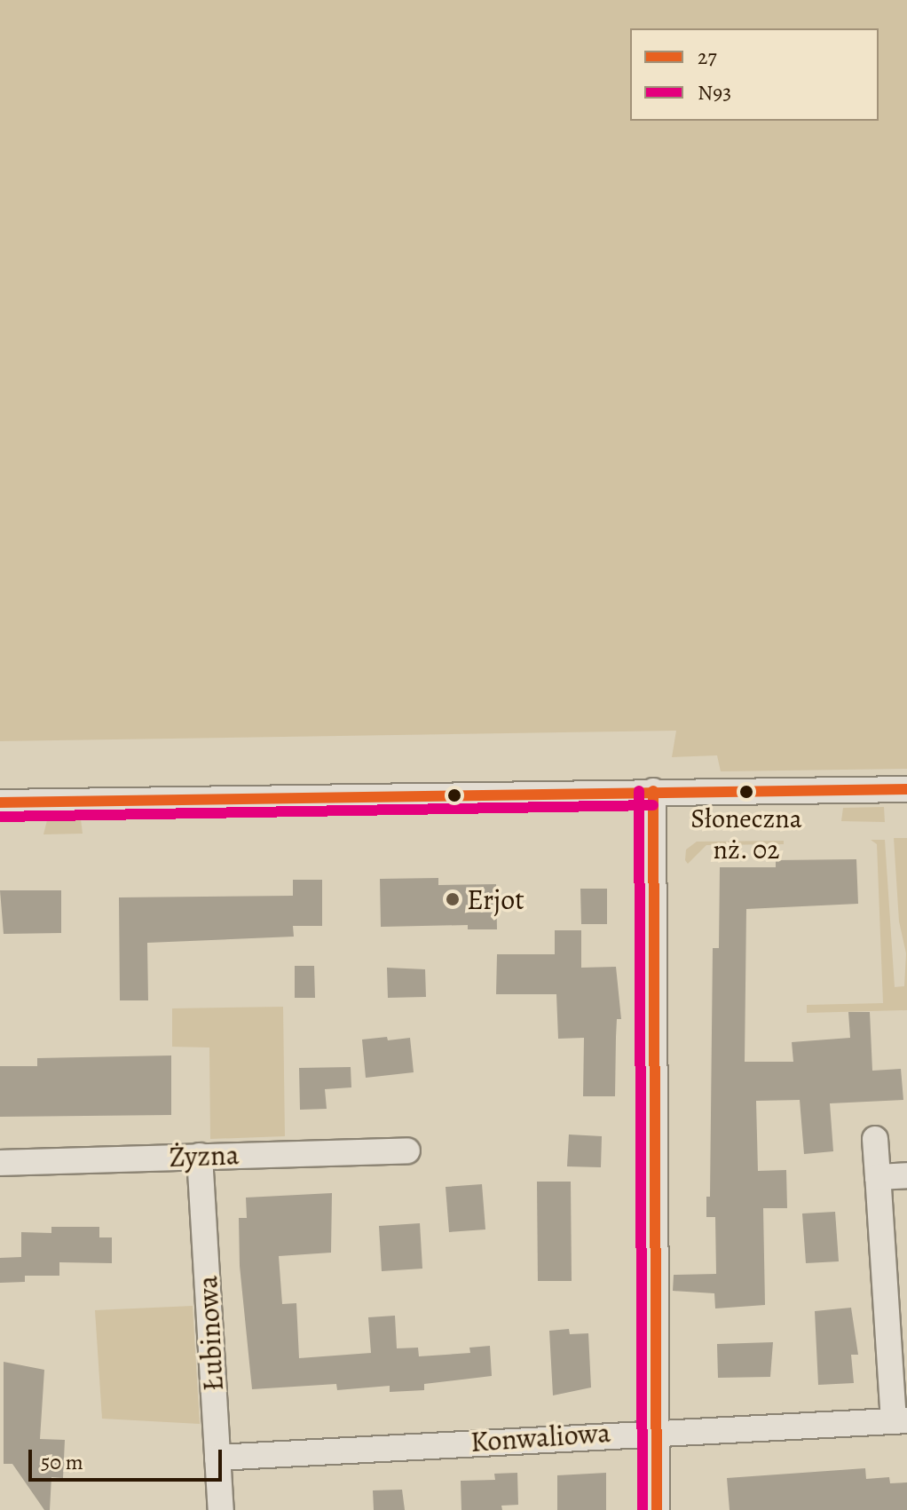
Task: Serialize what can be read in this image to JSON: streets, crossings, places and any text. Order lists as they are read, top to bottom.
{
  "streets": {
    "street": ["Żyzna", "Łubinowa", "Konwaliowa"]
  },
  "crossings": [
    ["Żyzna", "Łubinowa"],
    ["Łubinowa", "Konwaliowa"]
  ],
  "places": ["Słoneczna nż. 02", "Erjot"],
  "lines": ["transit line 27", "transit line N93"],
  "legend": ["27", "N93"],
  "scale_bar": "50 m"
}
